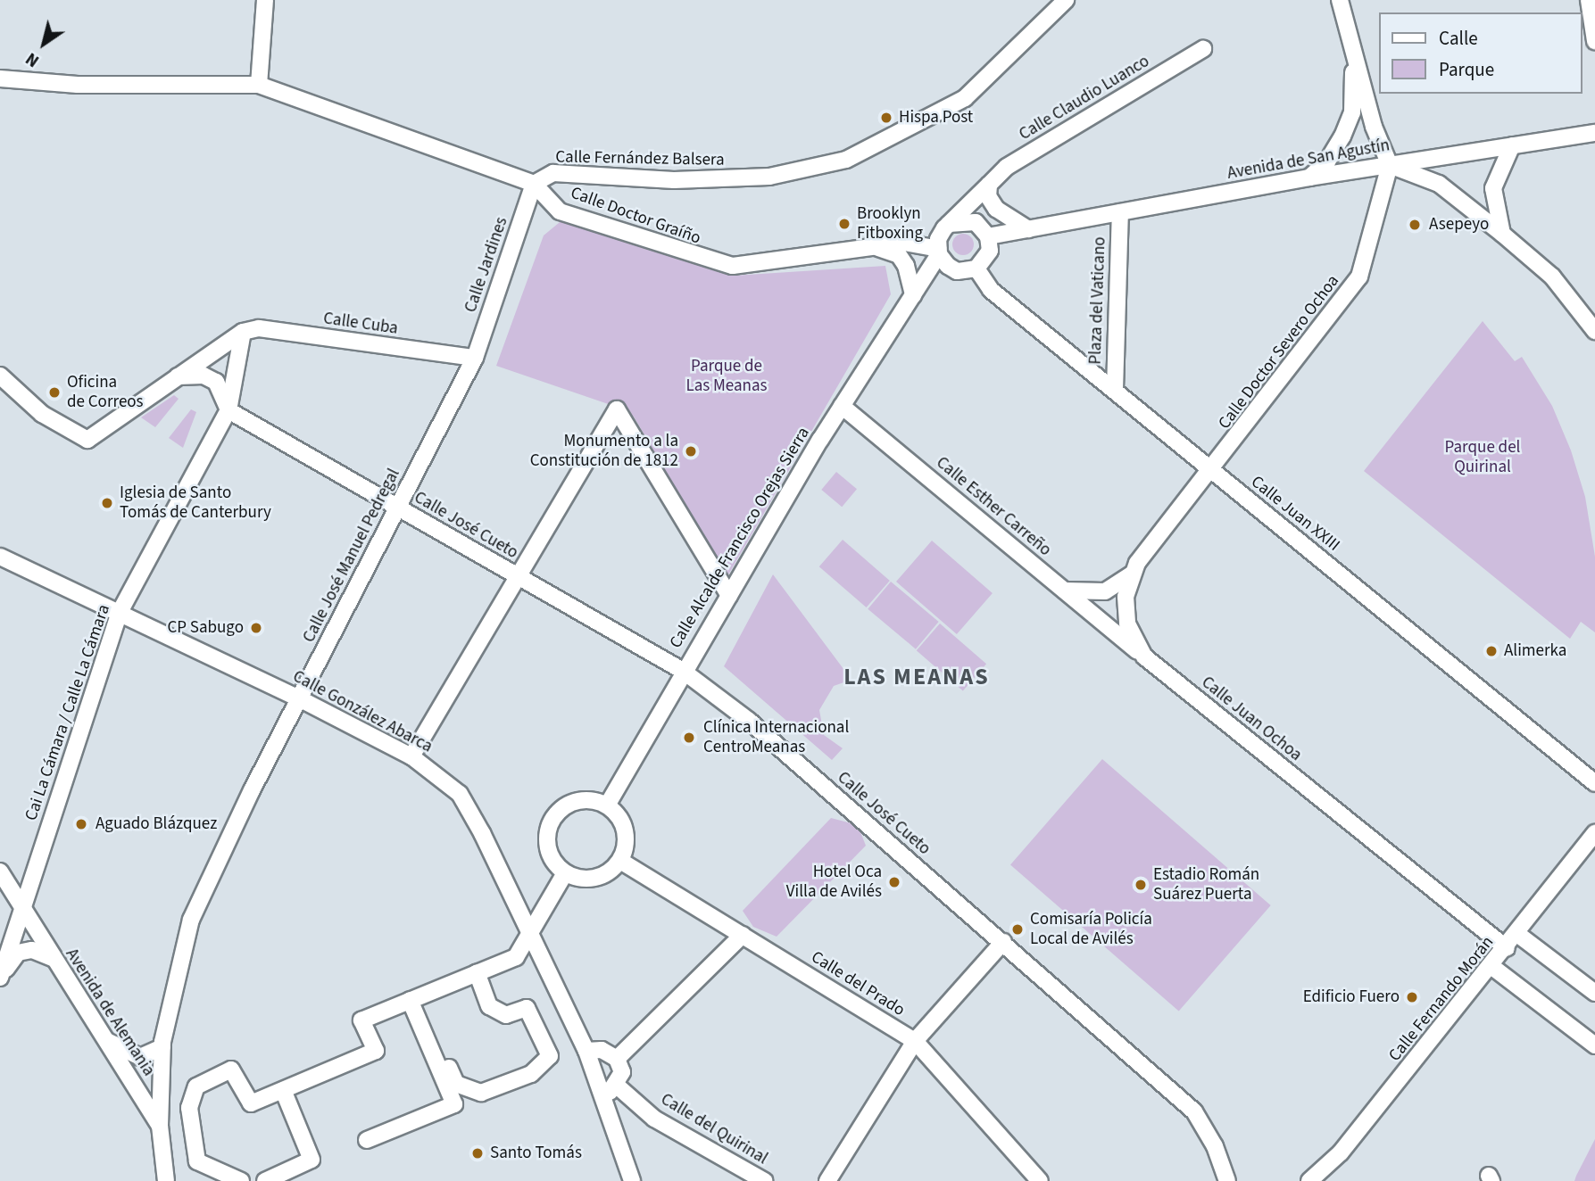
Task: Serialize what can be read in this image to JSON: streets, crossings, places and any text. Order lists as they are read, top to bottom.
{
  "streets": {
    "street": [
      "Calle Claudio Luanco",
      "Calle Fernández Balsera",
      "Avenida de San Agustín",
      "Calle Doctor Graíño",
      "Calle Jardines",
      "Plaza del Vaticano",
      "Calle Cuba",
      "Calle Doctor Severo Ochoa",
      "Calle Esther Carreño",
      "Calle Juan XXIII",
      "Calle José Cueto",
      "Calle Alcalde Francisco Orejas Sierra",
      "Calle José Manuel Pedregal",
      "Calle González Abarca",
      "Cai La Cámara / Calle La Cámara",
      "Calle Juan Ochoa",
      "Calle del Prado",
      "Calle Fernando Morán",
      "Avenida de Alemania",
      "Calle del Quirinal"
    ]
  },
  "crossings": [
    ["Calle Claudio Luanco", "Avenida de San Agustín"],
    ["Calle Claudio Luanco", "Calle Doctor Graíño"],
    ["Calle Claudio Luanco", "Calle Juan XXIII"],
    ["Calle Claudio Luanco", "Calle Alcalde Francisco Orejas Sierra"],
    ["Calle Fernández Balsera", "Calle Doctor Graíño"],
    ["Calle Fernández Balsera", "Calle Jardines"],
    ["Avenida de San Agustín", "Calle Doctor Graíño"],
    ["Avenida de San Agustín", "Plaza del Vaticano"],
    ["Avenida de San Agustín", "Calle Doctor Severo Ochoa"],
    ["Avenida de San Agustín", "Calle Juan XXIII"],
    ["Avenida de San Agustín", "Calle Alcalde Francisco Orejas Sierra"],
    ["Calle Doctor Graíño", "Calle Jardines"],
    ["Calle Doctor Graíño", "Calle Juan XXIII"],
    ["Calle Doctor Graíño", "Calle Alcalde Francisco Orejas Sierra"],
    ["Calle Jardines", "Calle Cuba"],
    ["Calle Jardines", "Calle José Manuel Pedregal"],
    ["Plaza del Vaticano", "Calle Juan XXIII"],
    ["Calle Cuba", "Calle José Manuel Pedregal"],
    ["Calle Cuba", "Cai La Cámara / Calle La Cámara"],
    ["Calle Doctor Severo Ochoa", "Calle Juan XXIII"],
    ["Calle Doctor Severo Ochoa", "Calle Juan Ochoa"],
    ["Calle Esther Carreño", "Calle Alcalde Francisco Orejas Sierra"],
    ["Calle Esther Carreño", "Calle Juan Ochoa"],
    ["Calle Juan XXIII", "Calle Alcalde Francisco Orejas Sierra"],
    ["Calle Juan XXIII", "Calle Juan Ochoa"],
    ["Calle José Cueto", "Calle Alcalde Francisco Orejas Sierra"],
    ["Calle José Cueto", "Calle José Manuel Pedregal"],
    ["Calle José Cueto", "Cai La Cámara / Calle La Cámara"],
    ["Calle Alcalde Francisco Orejas Sierra", "Calle del Prado"],
    ["Calle José Manuel Pedregal", "Calle González Abarca"],
    ["Calle José Manuel Pedregal", "Avenida de Alemania"],
    ["Calle González Abarca", "Cai La Cámara / Calle La Cámara"],
    ["Cai La Cámara / Calle La Cámara", "Avenida de Alemania"],
    ["Calle Juan Ochoa", "Calle Fernando Morán"]
  ],
  "districts": ["LAS MEANAS"],
  "parks": ["Parque de Las Meanas", "Parque del Quirinal"],
  "places": [
    "Hispa Post",
    "Brooklyn Fitboxing",
    "Asepeyo",
    "Oficina de Correos",
    "Monumento a la Constitución de 1812",
    "Iglesia de Santo Tomás de Canterbury",
    "CP Sabugo",
    "Alimerka",
    "Clínica Internacional CentroMeanas",
    "Aguado Blázquez",
    "Hotel Oca Villa de Avilés",
    "Estadio Román Suárez Puerta",
    "Comisaría Policía Local de Avilés",
    "Edificio Fuero",
    "Santo Tomás"
  ],
  "legend": ["Calle", "Parque"],
  "north": "bottom left"
}
